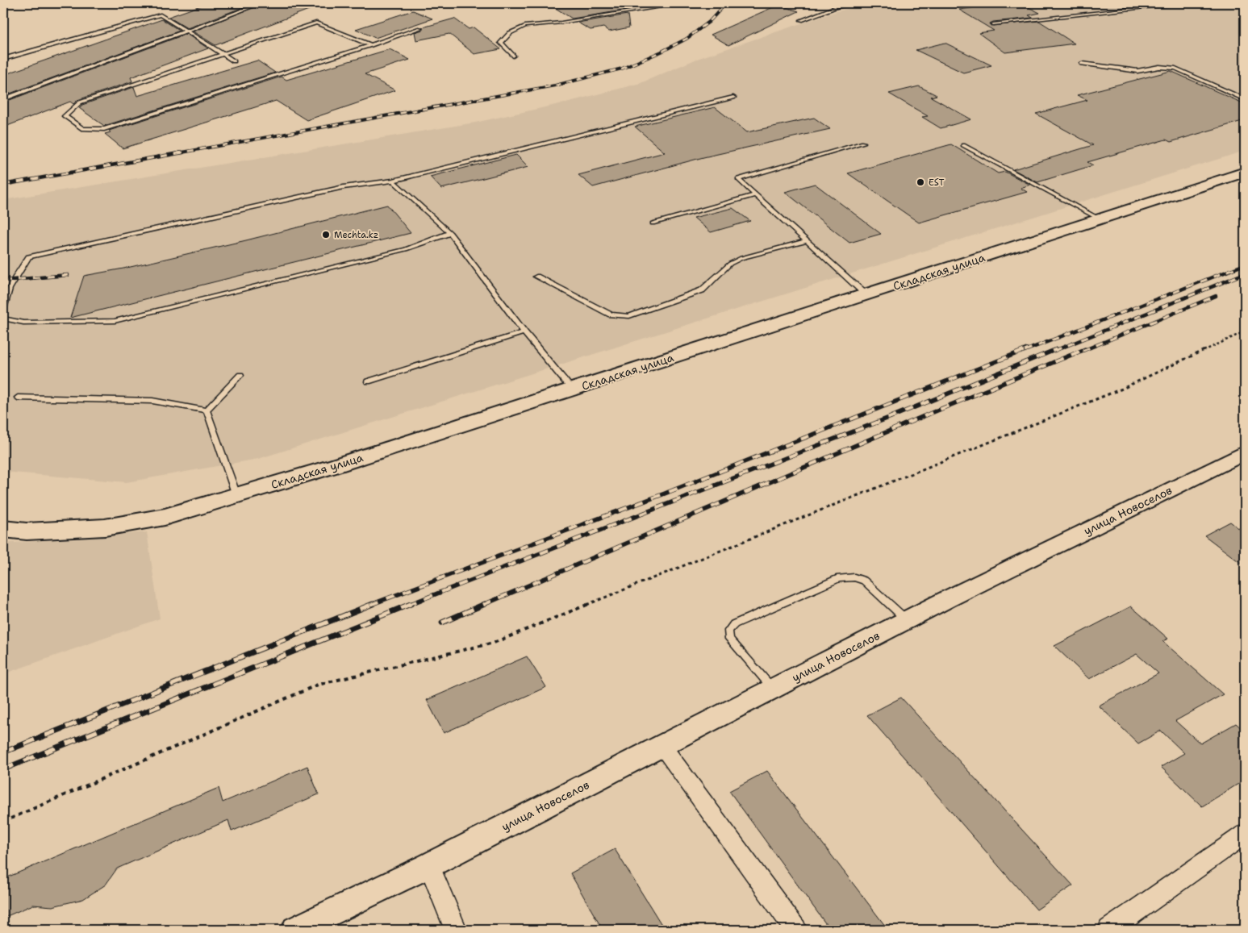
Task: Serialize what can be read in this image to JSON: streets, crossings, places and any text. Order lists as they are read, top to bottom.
{
  "streets": {
    "main road": ["Складская улица"],
    "street": ["улица Новоселов"]
  },
  "places": ["EST", "Mechta.kz"]
}
